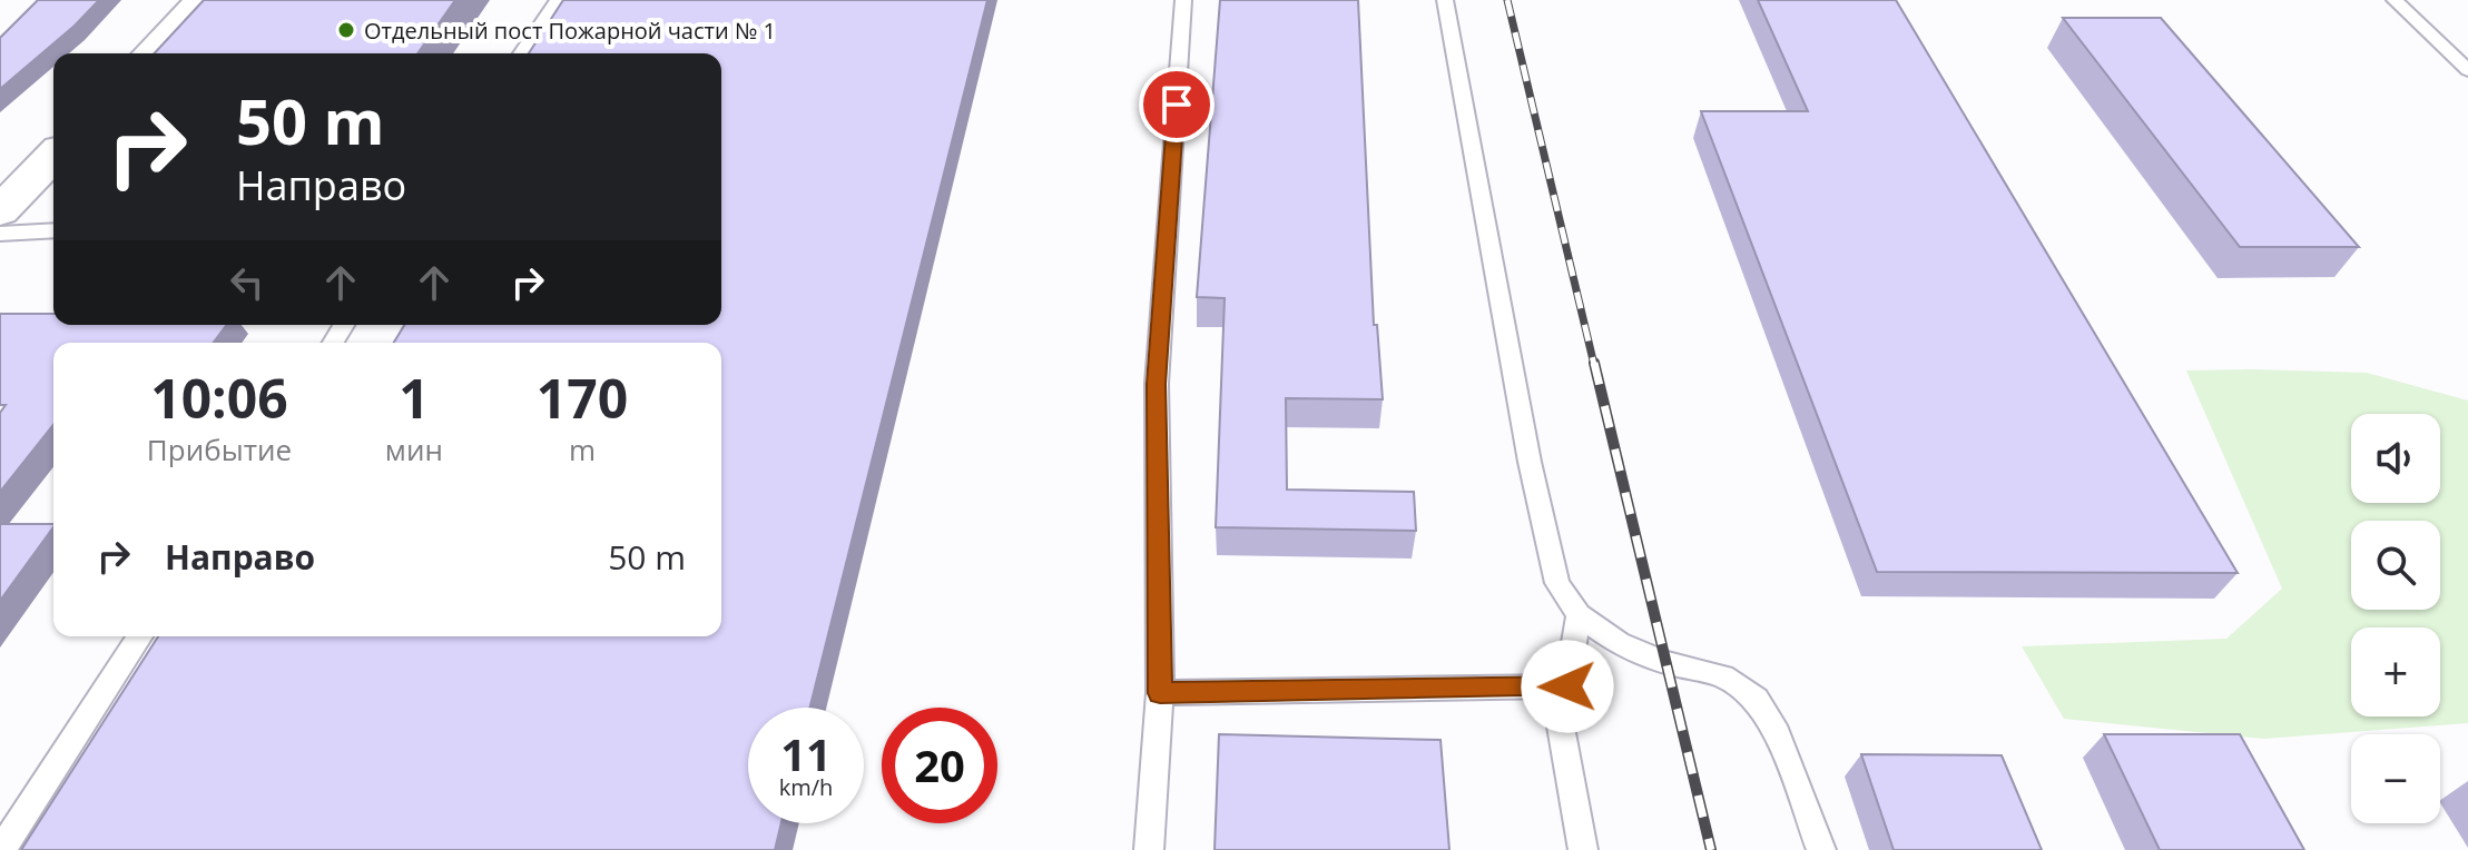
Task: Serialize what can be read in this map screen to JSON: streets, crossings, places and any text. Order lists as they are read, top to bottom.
{
  "places": ["Отдельный пост Пожарной части № 1"],
  "page": {
    "turn": ["50 m", "Направо"],
    "eta": [
      "10:06",
      "Прибытие",
      "1",
      "мин",
      "170",
      "m"
    ],
    "map_buttons": ["+", "−"],
    "list": [
      {
        "name": "Направо",
        "value": "50 m"
      }
    ],
    "speed": "11 km/h",
    "limit": "20"
  }
}
